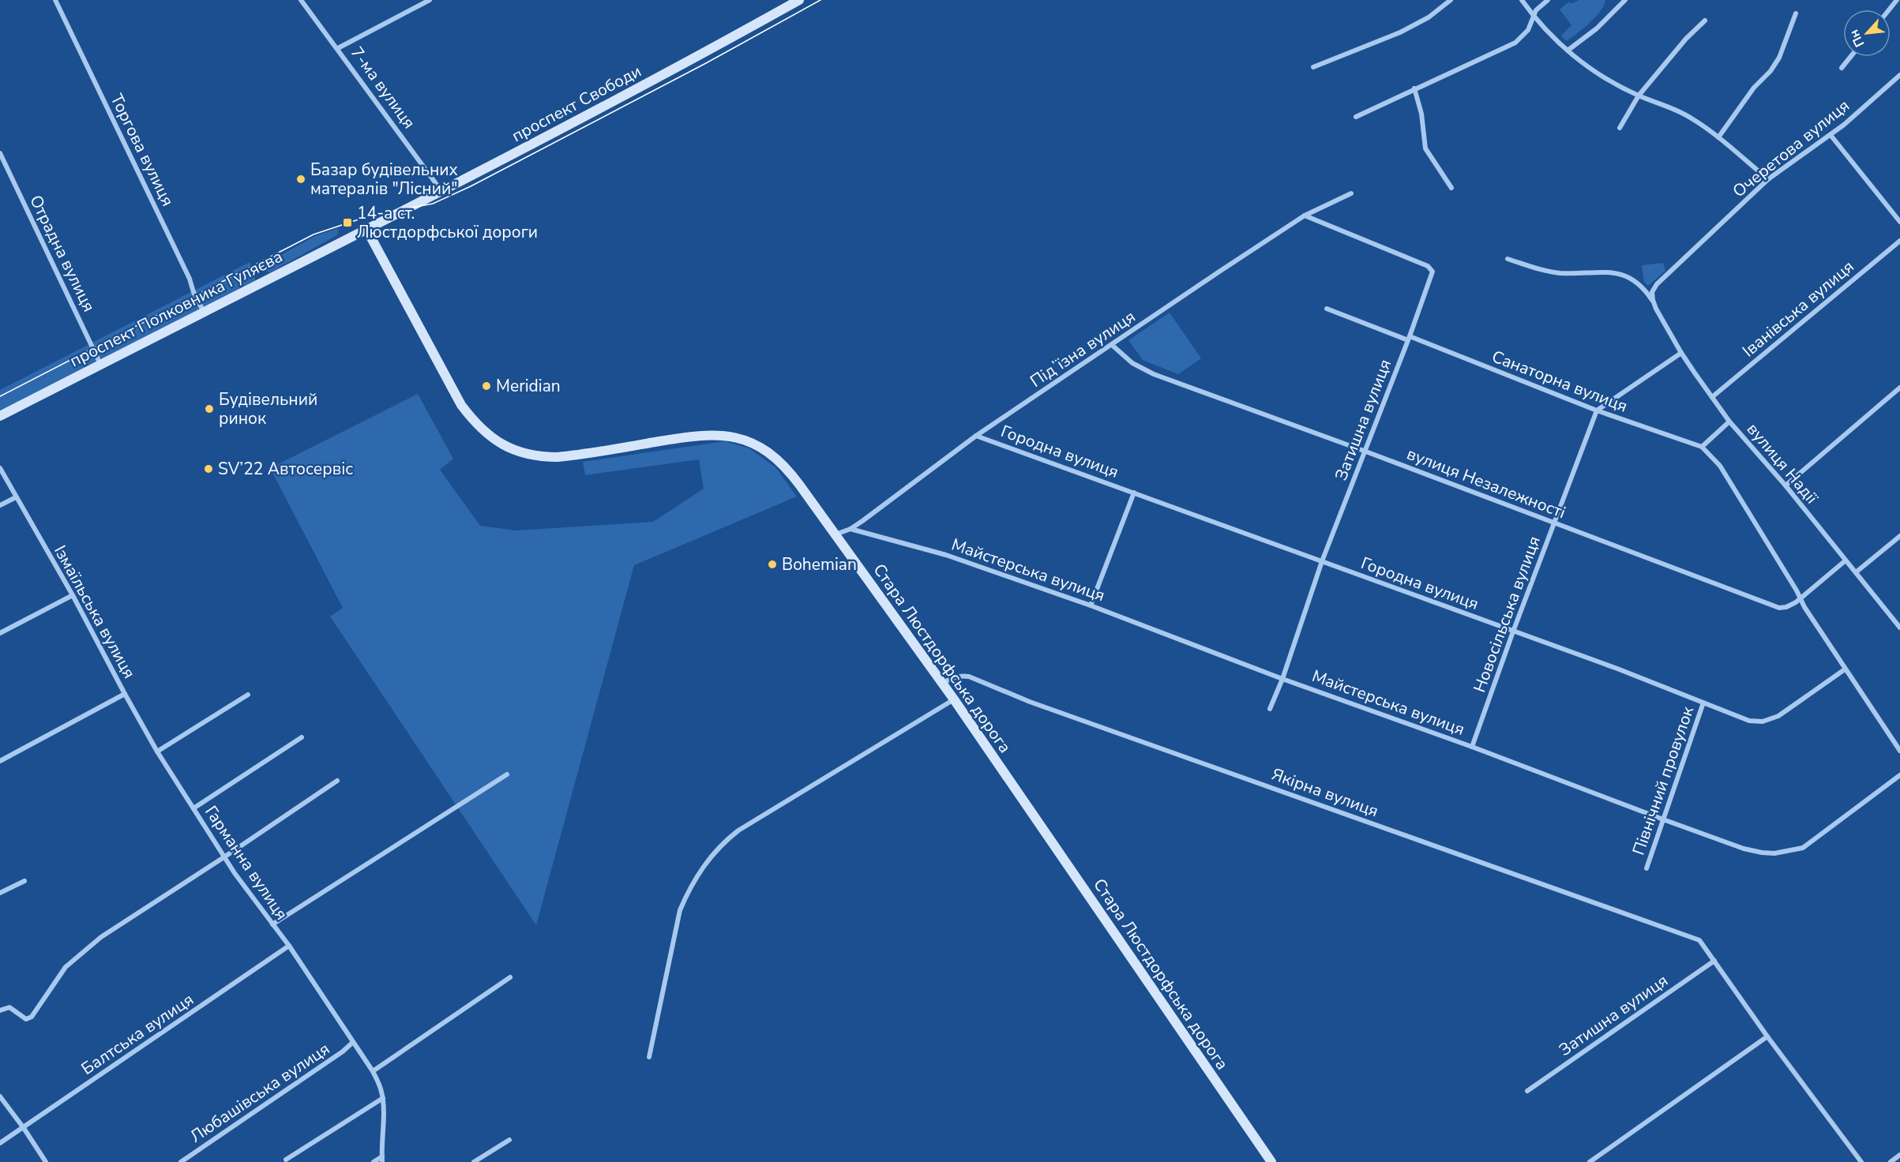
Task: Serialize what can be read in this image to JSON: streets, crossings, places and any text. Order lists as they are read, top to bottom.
{
  "streets": {
    "main road": ["проспект Свободи", "проспект Полковника Гуляєва", "Стара Люстдорфська дорога"],
    "street": [
      "7-ма вулиця",
      "Очеретова вулиця",
      "Торгова вулиця",
      "Отрадна вулиця",
      "Іванівська вулиця",
      "Підʼїзна вулиця",
      "Санаторна вулиця",
      "Затишна вулиця",
      "Городна вулиця",
      "вулиця Надії",
      "вулиця Незалежності",
      "Майстерська вулиця",
      "Ізмаїльська вулиця",
      "Новосільська вулиця",
      "Північний провулок",
      "Якірна вулиця",
      "Гарманна вулиця",
      "Балтська вулиця",
      "Любашівська вулиця"
    ]
  },
  "crossings": [
    ["7-ма вулиця", "проспект Свободи"],
    ["проспект Свободи", "проспект Полковника Гуляєва"],
    ["проспект Свободи", "Стара Люстдорфська дорога"],
    ["Очеретова вулиця", "вулиця Надії"],
    ["Торгова вулиця", "проспект Полковника Гуляєва"],
    ["Отрадна вулиця", "проспект Полковника Гуляєва"],
    ["проспект Полковника Гуляєва", "Стара Люстдорфська дорога"],
    ["Іванівська вулиця", "вулиця Надії"],
    ["Підʼїзна вулиця", "Затишна вулиця"],
    ["Підʼїзна вулиця", "Городна вулиця"],
    ["Підʼїзна вулиця", "вулиця Незалежності"],
    ["Підʼїзна вулиця", "Майстерська вулиця"],
    ["Підʼїзна вулиця", "Стара Люстдорфська дорога"],
    ["Санаторна вулиця", "Затишна вулиця"],
    ["Санаторна вулиця", "Новосільська вулиця"],
    ["Затишна вулиця", "Городна вулиця"],
    ["Затишна вулиця", "вулиця Незалежності"],
    ["Затишна вулиця", "Майстерська вулиця"],
    ["Затишна вулиця", "Якірна вулиця"],
    ["Городна вулиця", "Новосільська вулиця"],
    ["Городна вулиця", "Північний провулок"],
    ["вулиця Надії", "вулиця Незалежності"],
    ["вулиця Незалежності", "Новосільська вулиця"],
    ["Майстерська вулиця", "Новосільська вулиця"],
    ["Майстерська вулиця", "Північний провулок"],
    ["Ізмаїльська вулиця", "Гарманна вулиця"],
    ["Стара Люстдорфська дорога", "Якірна вулиця"],
    ["Гарманна вулиця", "Балтська вулиця"],
    ["Гарманна вулиця", "Любашівська вулиця"]
  ],
  "places": {
    "other": [
      "Базар будівельних матералів \"Лісний\"",
      "Meridian",
      "Будівельний ринок",
      "SV’22 Автосервіс",
      "Bohemian"
    ],
    "transit": ["14-а ст. Люстдорфської дороги"]
  },
  "north": "bottom left"
}
